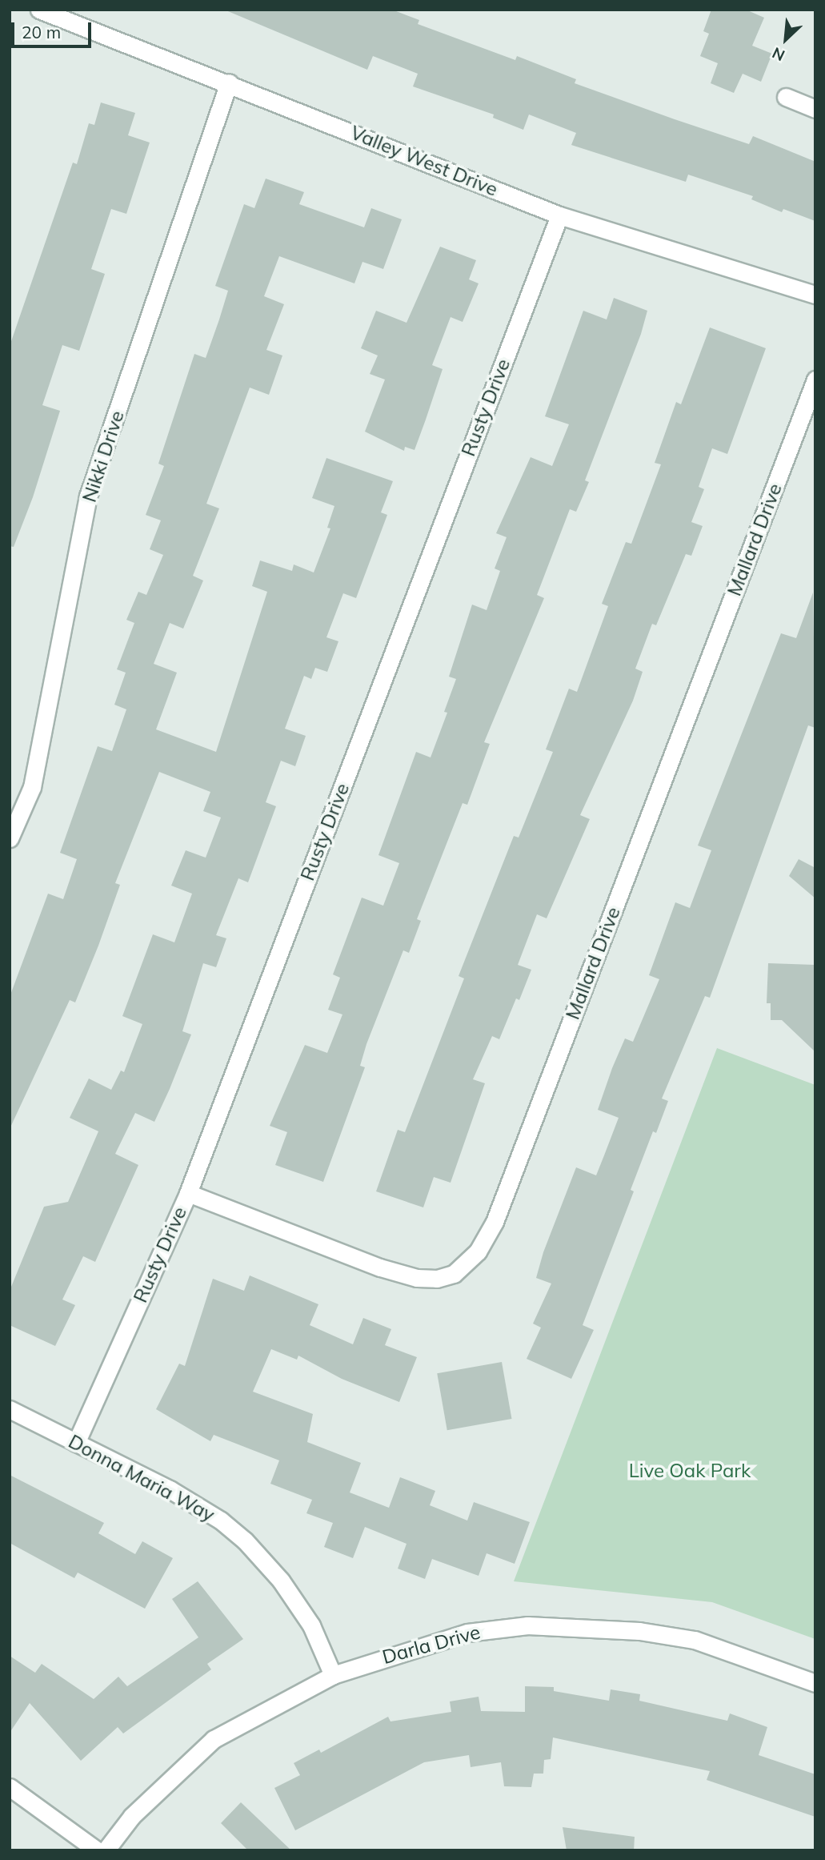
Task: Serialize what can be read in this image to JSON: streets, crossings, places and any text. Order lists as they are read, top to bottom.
{
  "streets": {
    "street": [
      "Valley West Drive",
      "Rusty Drive",
      "Nikki Drive",
      "Mallard Drive",
      "Donna Maria Way",
      "Darla Drive"
    ]
  },
  "crossings": [
    ["Valley West Drive", "Rusty Drive"],
    ["Valley West Drive", "Nikki Drive"],
    ["Rusty Drive", "Mallard Drive"],
    ["Rusty Drive", "Donna Maria Way"],
    ["Donna Maria Way", "Darla Drive"]
  ],
  "parks": ["Live Oak Park"],
  "scale_bar": "20 m",
  "north": "bottom left"
}
